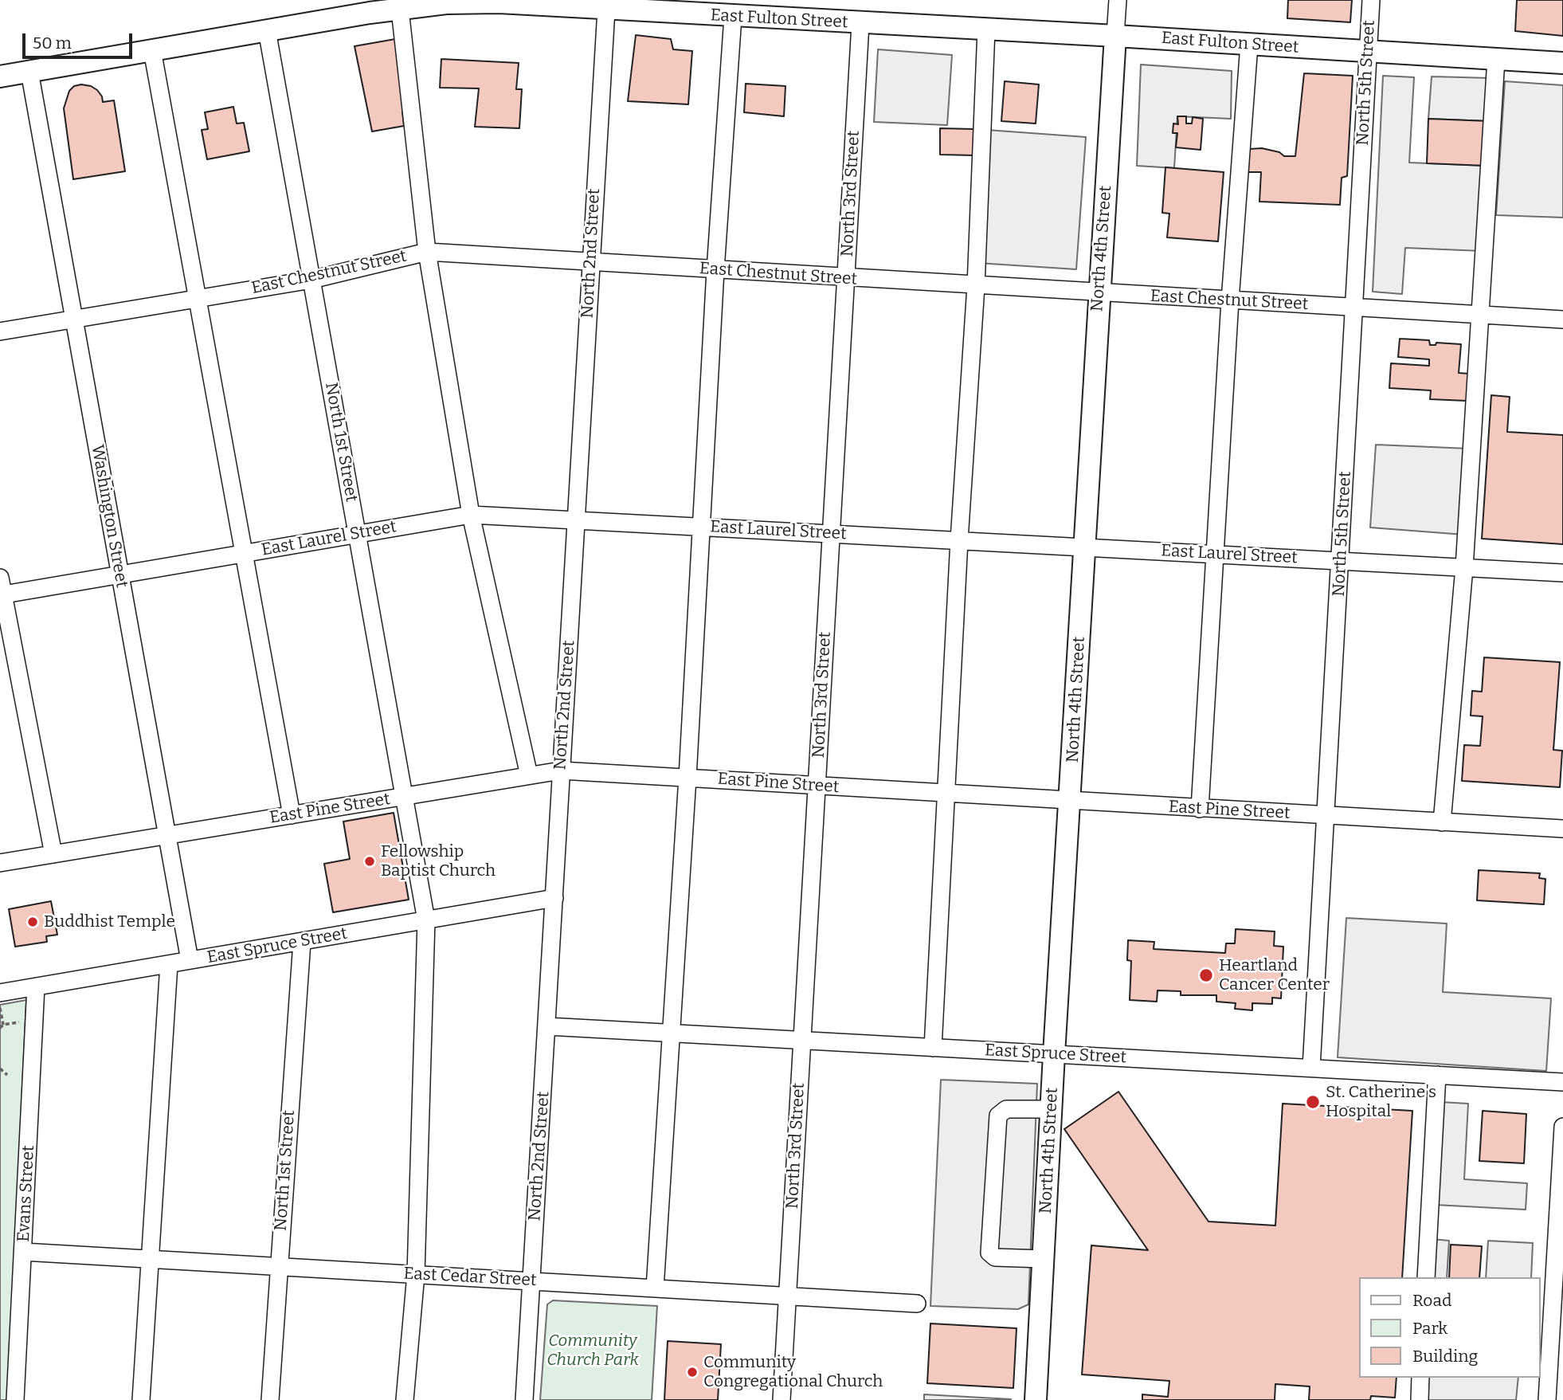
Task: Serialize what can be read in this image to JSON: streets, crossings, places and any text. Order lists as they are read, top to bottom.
{
  "streets": {
    "main road": ["East Fulton Street", "North 4th Street"],
    "street": [
      "North 5th Street",
      "North 3rd Street",
      "North 2nd Street",
      "East Chestnut Street",
      "North 1st Street",
      "Washington Street",
      "East Laurel Street",
      "East Pine Street",
      "East Spruce Street",
      "Evans Street",
      "East Cedar Street"
    ]
  },
  "crossings": [
    ["East Fulton Street", "North 5th Street"],
    ["East Fulton Street", "North 3rd Street"],
    ["East Fulton Street", "North 4th Street"],
    ["East Fulton Street", "North 2nd Street"],
    ["East Fulton Street", "North 1st Street"],
    ["East Fulton Street", "Washington Street"],
    ["North 5th Street", "East Chestnut Street"],
    ["North 5th Street", "East Laurel Street"],
    ["North 5th Street", "East Pine Street"],
    ["North 5th Street", "East Spruce Street"],
    ["North 3rd Street", "East Chestnut Street"],
    ["North 3rd Street", "East Laurel Street"],
    ["North 3rd Street", "East Pine Street"],
    ["North 3rd Street", "East Spruce Street"],
    ["North 3rd Street", "East Cedar Street"],
    ["North 4th Street", "East Chestnut Street"],
    ["North 4th Street", "East Laurel Street"],
    ["North 4th Street", "East Pine Street"],
    ["North 4th Street", "East Spruce Street"],
    ["North 2nd Street", "East Chestnut Street"],
    ["North 2nd Street", "East Laurel Street"],
    ["North 2nd Street", "East Pine Street"],
    ["North 2nd Street", "East Spruce Street"],
    ["North 2nd Street", "East Cedar Street"],
    ["East Chestnut Street", "North 1st Street"],
    ["East Chestnut Street", "Washington Street"],
    ["North 1st Street", "East Laurel Street"],
    ["North 1st Street", "East Pine Street"],
    ["North 1st Street", "East Spruce Street"],
    ["North 1st Street", "East Cedar Street"],
    ["Washington Street", "East Laurel Street"],
    ["Washington Street", "East Pine Street"],
    ["Washington Street", "East Spruce Street"],
    ["East Spruce Street", "Evans Street"],
    ["Evans Street", "East Cedar Street"]
  ],
  "parks": ["Community Church Park"],
  "places": [
    "Fellowship Baptist Church",
    "Buddhist Temple",
    "Heartland Cancer Center",
    "St. Catherine's Hospital",
    "Community Congregational Church"
  ],
  "legend": ["Road", "Park", "Building"],
  "scale_bar": "50 m"
}
